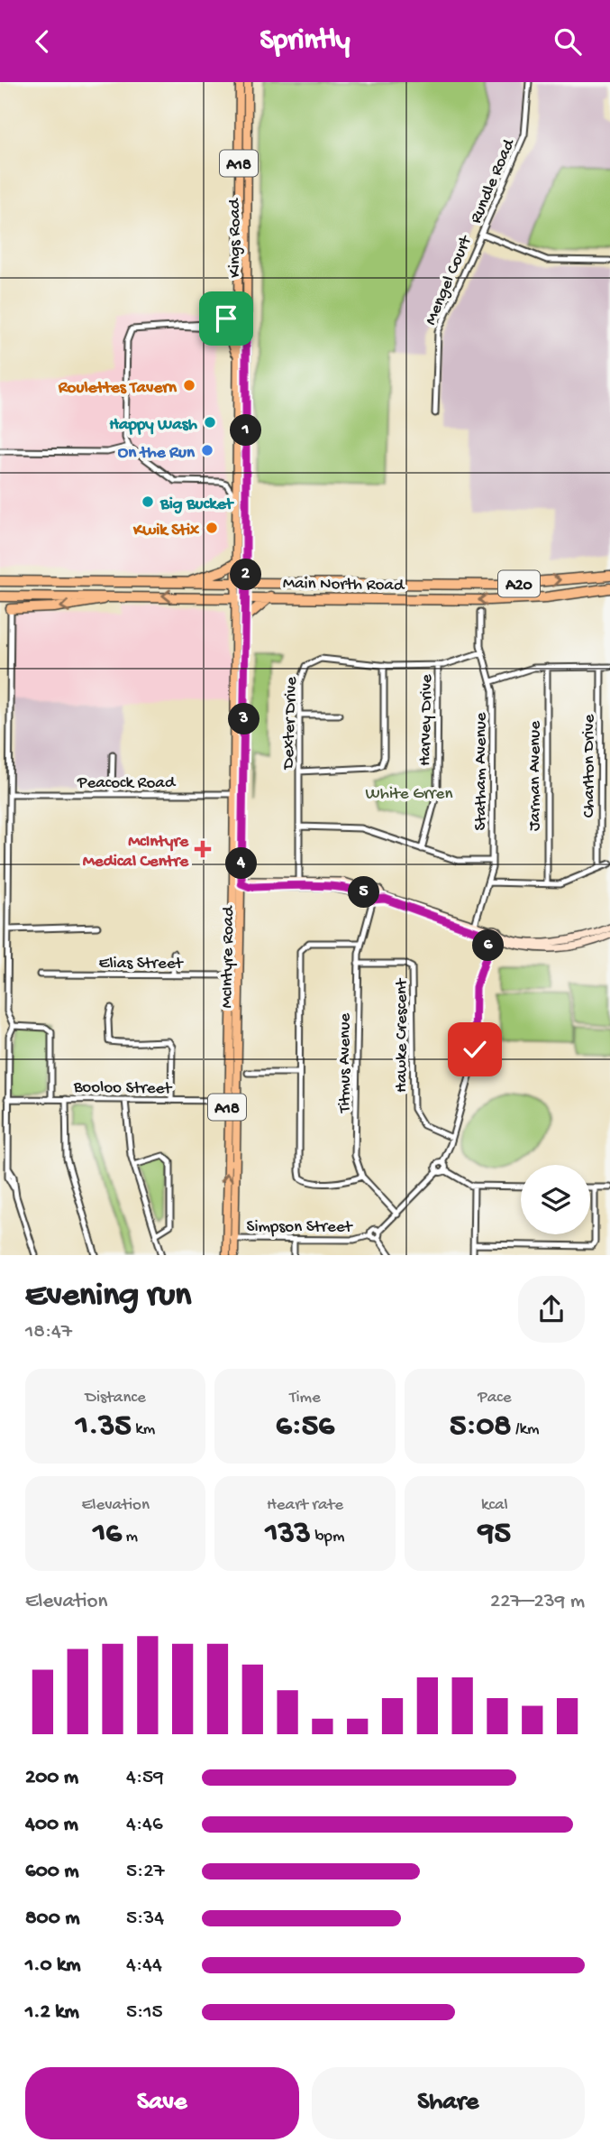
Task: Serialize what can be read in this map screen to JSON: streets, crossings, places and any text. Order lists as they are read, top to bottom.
{
  "streets": {
    "highway": ["Main North Road", "A20"],
    "main road": ["A18", "Kings Road", "McIntyre Road"],
    "street": [
      "Rundle Road",
      "Mengel Court",
      "Harvey Drive",
      "Dexter Drive",
      "Charlton Drive",
      "Statham Avenue",
      "Jarman Avenue",
      "Peacock Road",
      "Elias Street",
      "Hawke Crescent",
      "Titmus Avenue",
      "Booloo Street",
      "Simpson Street"
    ]
  },
  "crossings": [
    ["Rundle Road", "Mengel Court"],
    ["Kings Road", "Main North Road"],
    ["Kings Road", "McIntyre Road"],
    ["Main North Road", "McIntyre Road"],
    ["Harvey Drive", "Dexter Drive"],
    ["Dexter Drive", "Statham Avenue"],
    ["Peacock Road", "McIntyre Road"],
    ["McIntyre Road", "Elias Street"],
    ["McIntyre Road", "Booloo Street"],
    ["McIntyre Road", "Simpson Street"],
    ["Hawke Crescent", "Titmus Avenue"]
  ],
  "parks": ["White Grren"],
  "places": {
    "other": [
      "Roulettes Tavern",
      "Happy Wash",
      "On the Run",
      "Big Bucket",
      "Kwik Stix"
    ],
    "health": ["McIntyre Medical Centre"]
  },
  "page": {
    "header": "Sprintly",
    "pins": [
      "1",
      "2",
      "3",
      "4",
      "5",
      "6"
    ],
    "heading": ["Evening run", "18:47"],
    "stats": [
      ["Distance", "1.35 km"],
      ["Time", "6:56"],
      ["Pace", "5:08 /km"],
      ["Elevation", "16 m"],
      ["Heart rate", "133 bpm"],
      ["kcal", "95"]
    ],
    "chart": ["Elevation", "227–239 m"],
    "list": [
      {
        "name": "200 m",
        "note": "4:59"
      },
      {
        "name": "400 m",
        "note": "4:46"
      },
      {
        "name": "600 m",
        "note": "5:27"
      },
      {
        "name": "800 m",
        "note": "5:34"
      },
      {
        "name": "1.0 km",
        "note": "4:44"
      },
      {
        "name": "1.2 km",
        "note": "5:15"
      }
    ],
    "buttons": ["Save", "Share"]
  }
}
